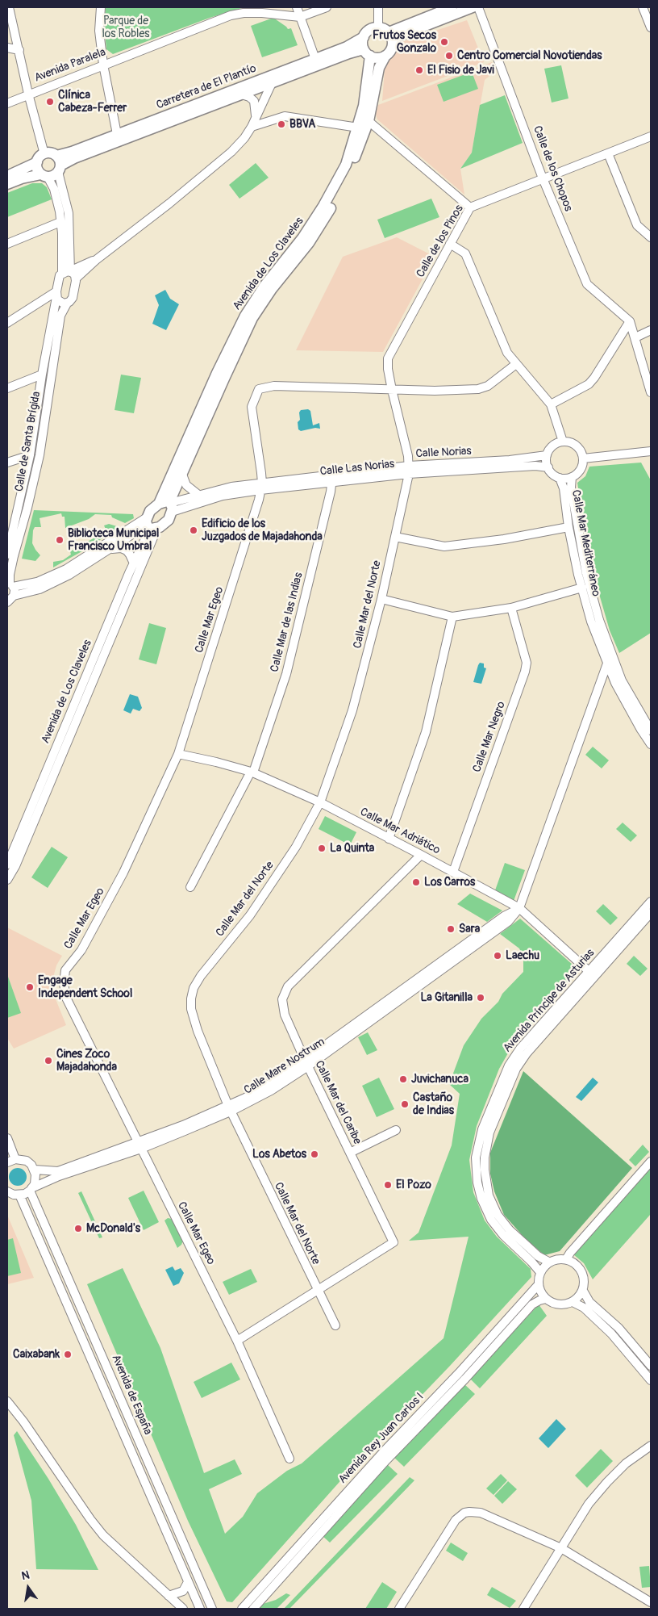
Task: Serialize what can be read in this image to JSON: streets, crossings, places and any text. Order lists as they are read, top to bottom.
{
  "streets": {
    "street": [
      "Avenida Paralela",
      "Carretera de El Plantío",
      "Calle de los Chopos",
      "Calle de los Pinos",
      "Avenida de Los Claveles",
      "Calle de Santa Brígida",
      "Calle Norias",
      "Calle Las Norias",
      "Calle Mar Mediterráneo",
      "Calle Mar del Norte",
      "Calle Mar Egeo",
      "Calle Mar de las Indias",
      "Calle Mar Negro",
      "Calle Mar Adriático",
      "Avenida Príncipe de Asturias",
      "Calle Mare Nostrum",
      "Calle Mar del Caribe",
      "Avenida de España",
      "Avenida Rey Juan Carlos I"
    ]
  },
  "crossings": [
    ["Carretera de El Plantío", "Avenida de Los Claveles"],
    ["Calle de los Chopos", "Calle de los Pinos"],
    ["Calle de los Pinos", "Calle Norias"],
    ["Calle de los Pinos", "Calle Las Norias"],
    ["Calle de los Pinos", "Calle Mar del Norte"],
    ["Avenida de Los Claveles", "Calle Norias"],
    ["Calle Norias", "Calle Las Norias"],
    ["Calle Norias", "Calle Mar Mediterráneo"],
    ["Calle Norias", "Calle Mar del Norte"],
    ["Calle Norias", "Calle Mar Egeo"],
    ["Calle Norias", "Calle Mar de las Indias"],
    ["Calle Las Norias", "Calle Mar Mediterráneo"],
    ["Calle Las Norias", "Calle Mar del Norte"],
    ["Calle Mar del Norte", "Calle Mar Adriático"],
    ["Calle Mar del Norte", "Calle Mare Nostrum"],
    ["Calle Mar del Norte", "Calle Mar del Caribe"],
    ["Calle Mar Egeo", "Calle Mar Adriático"],
    ["Calle Mar Egeo", "Calle Mare Nostrum"],
    ["Calle Mar de las Indias", "Calle Mar Adriático"],
    ["Calle Mar Negro", "Calle Mar Adriático"],
    ["Calle Mar Adriático", "Avenida Príncipe de Asturias"],
    ["Calle Mar Adriático", "Calle Mare Nostrum"],
    ["Calle Mar Adriático", "Calle Mar del Caribe"],
    ["Avenida Príncipe de Asturias", "Avenida Rey Juan Carlos I"],
    ["Calle Mare Nostrum", "Calle Mar del Caribe"],
    ["Calle Mare Nostrum", "Avenida de España"]
  ],
  "parks": ["Parque de los Robles"],
  "places": [
    "Frutos Secos Gonzalo",
    "Centro Comercial Novotiendas",
    "El Fisio de Javi",
    "Clínica Cabeza-Ferrer",
    "BBVA",
    "Edificio de los Juzgados de Majadahonda",
    "Biblioteca Municipal Francisco Umbral",
    "La Quinta",
    "Los Carros",
    "Sara",
    "Laechu",
    "Engage Independent School",
    "La Gitanilla",
    "Cines Zoco Majadahonda",
    "Juvichanuca",
    "Castaño de Indias",
    "Los Abetos",
    "El Pozo",
    "McDonald's",
    "Caixabank"
  ],
  "north": "top"
}
